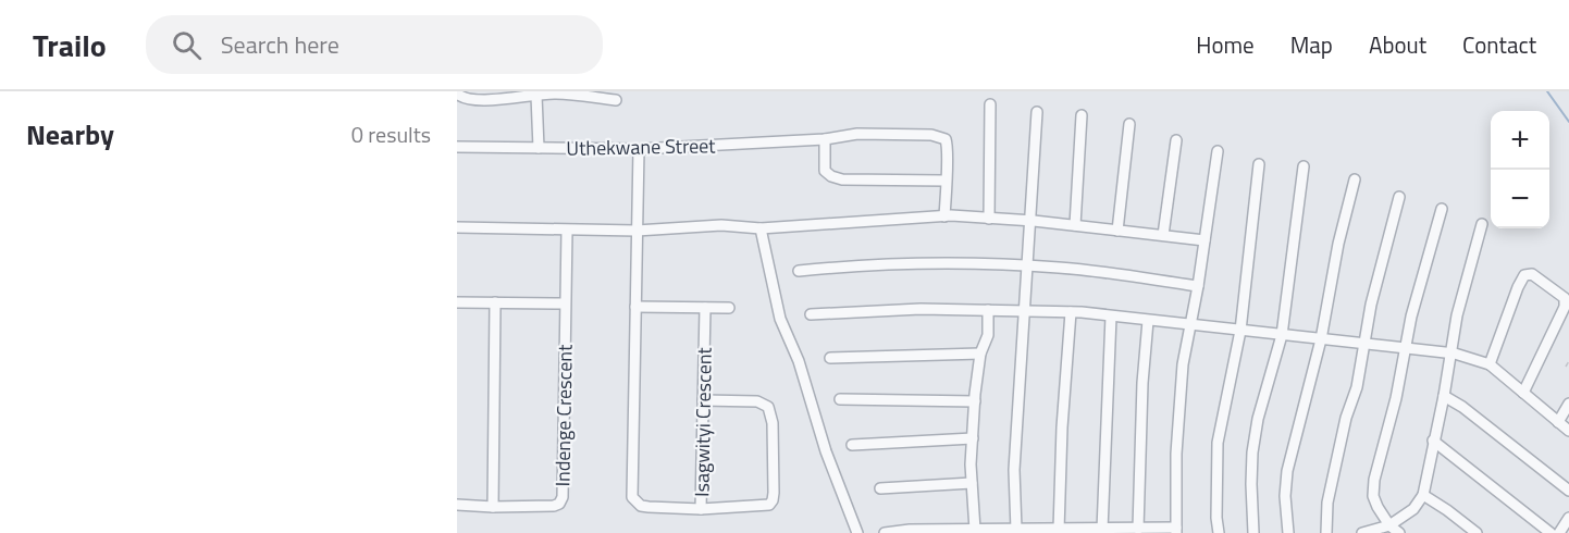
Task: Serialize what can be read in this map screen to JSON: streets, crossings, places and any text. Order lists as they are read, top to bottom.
{
  "streets": {
    "street": ["Uthekwane Street", "Indenge Crescent", "Isagwityi Crescent"]
  },
  "crossings": [
    ["Uthekwane Street", "Isagwityi Crescent"]
  ],
  "page": {
    "header": "Trailo",
    "search": "Search here",
    "nav": [
      "Home",
      "Map",
      "About",
      "Contact"
    ],
    "heading": ["Nearby", "0 results"],
    "map_buttons": ["+", "−"]
  }
}
